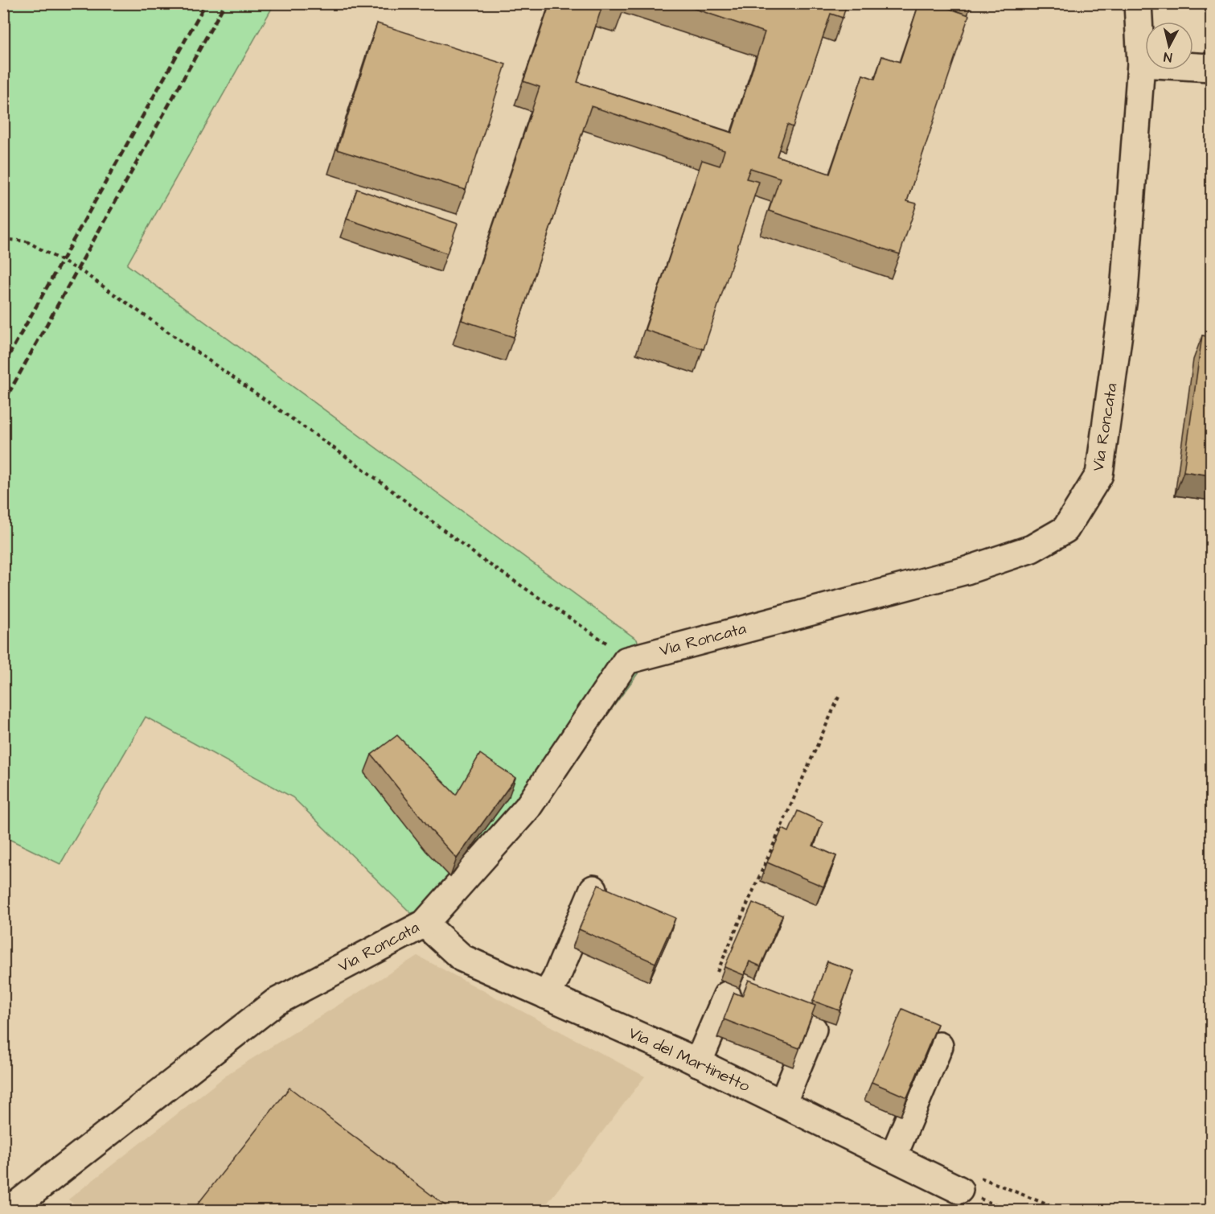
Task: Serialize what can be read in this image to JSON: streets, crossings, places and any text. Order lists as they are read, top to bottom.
{
  "streets": {
    "street": ["Via Roncata", "Via del Martinetto"]
  },
  "crossings": [
    ["Via Roncata", "Via del Martinetto"]
  ],
  "north": "bottom"
}
